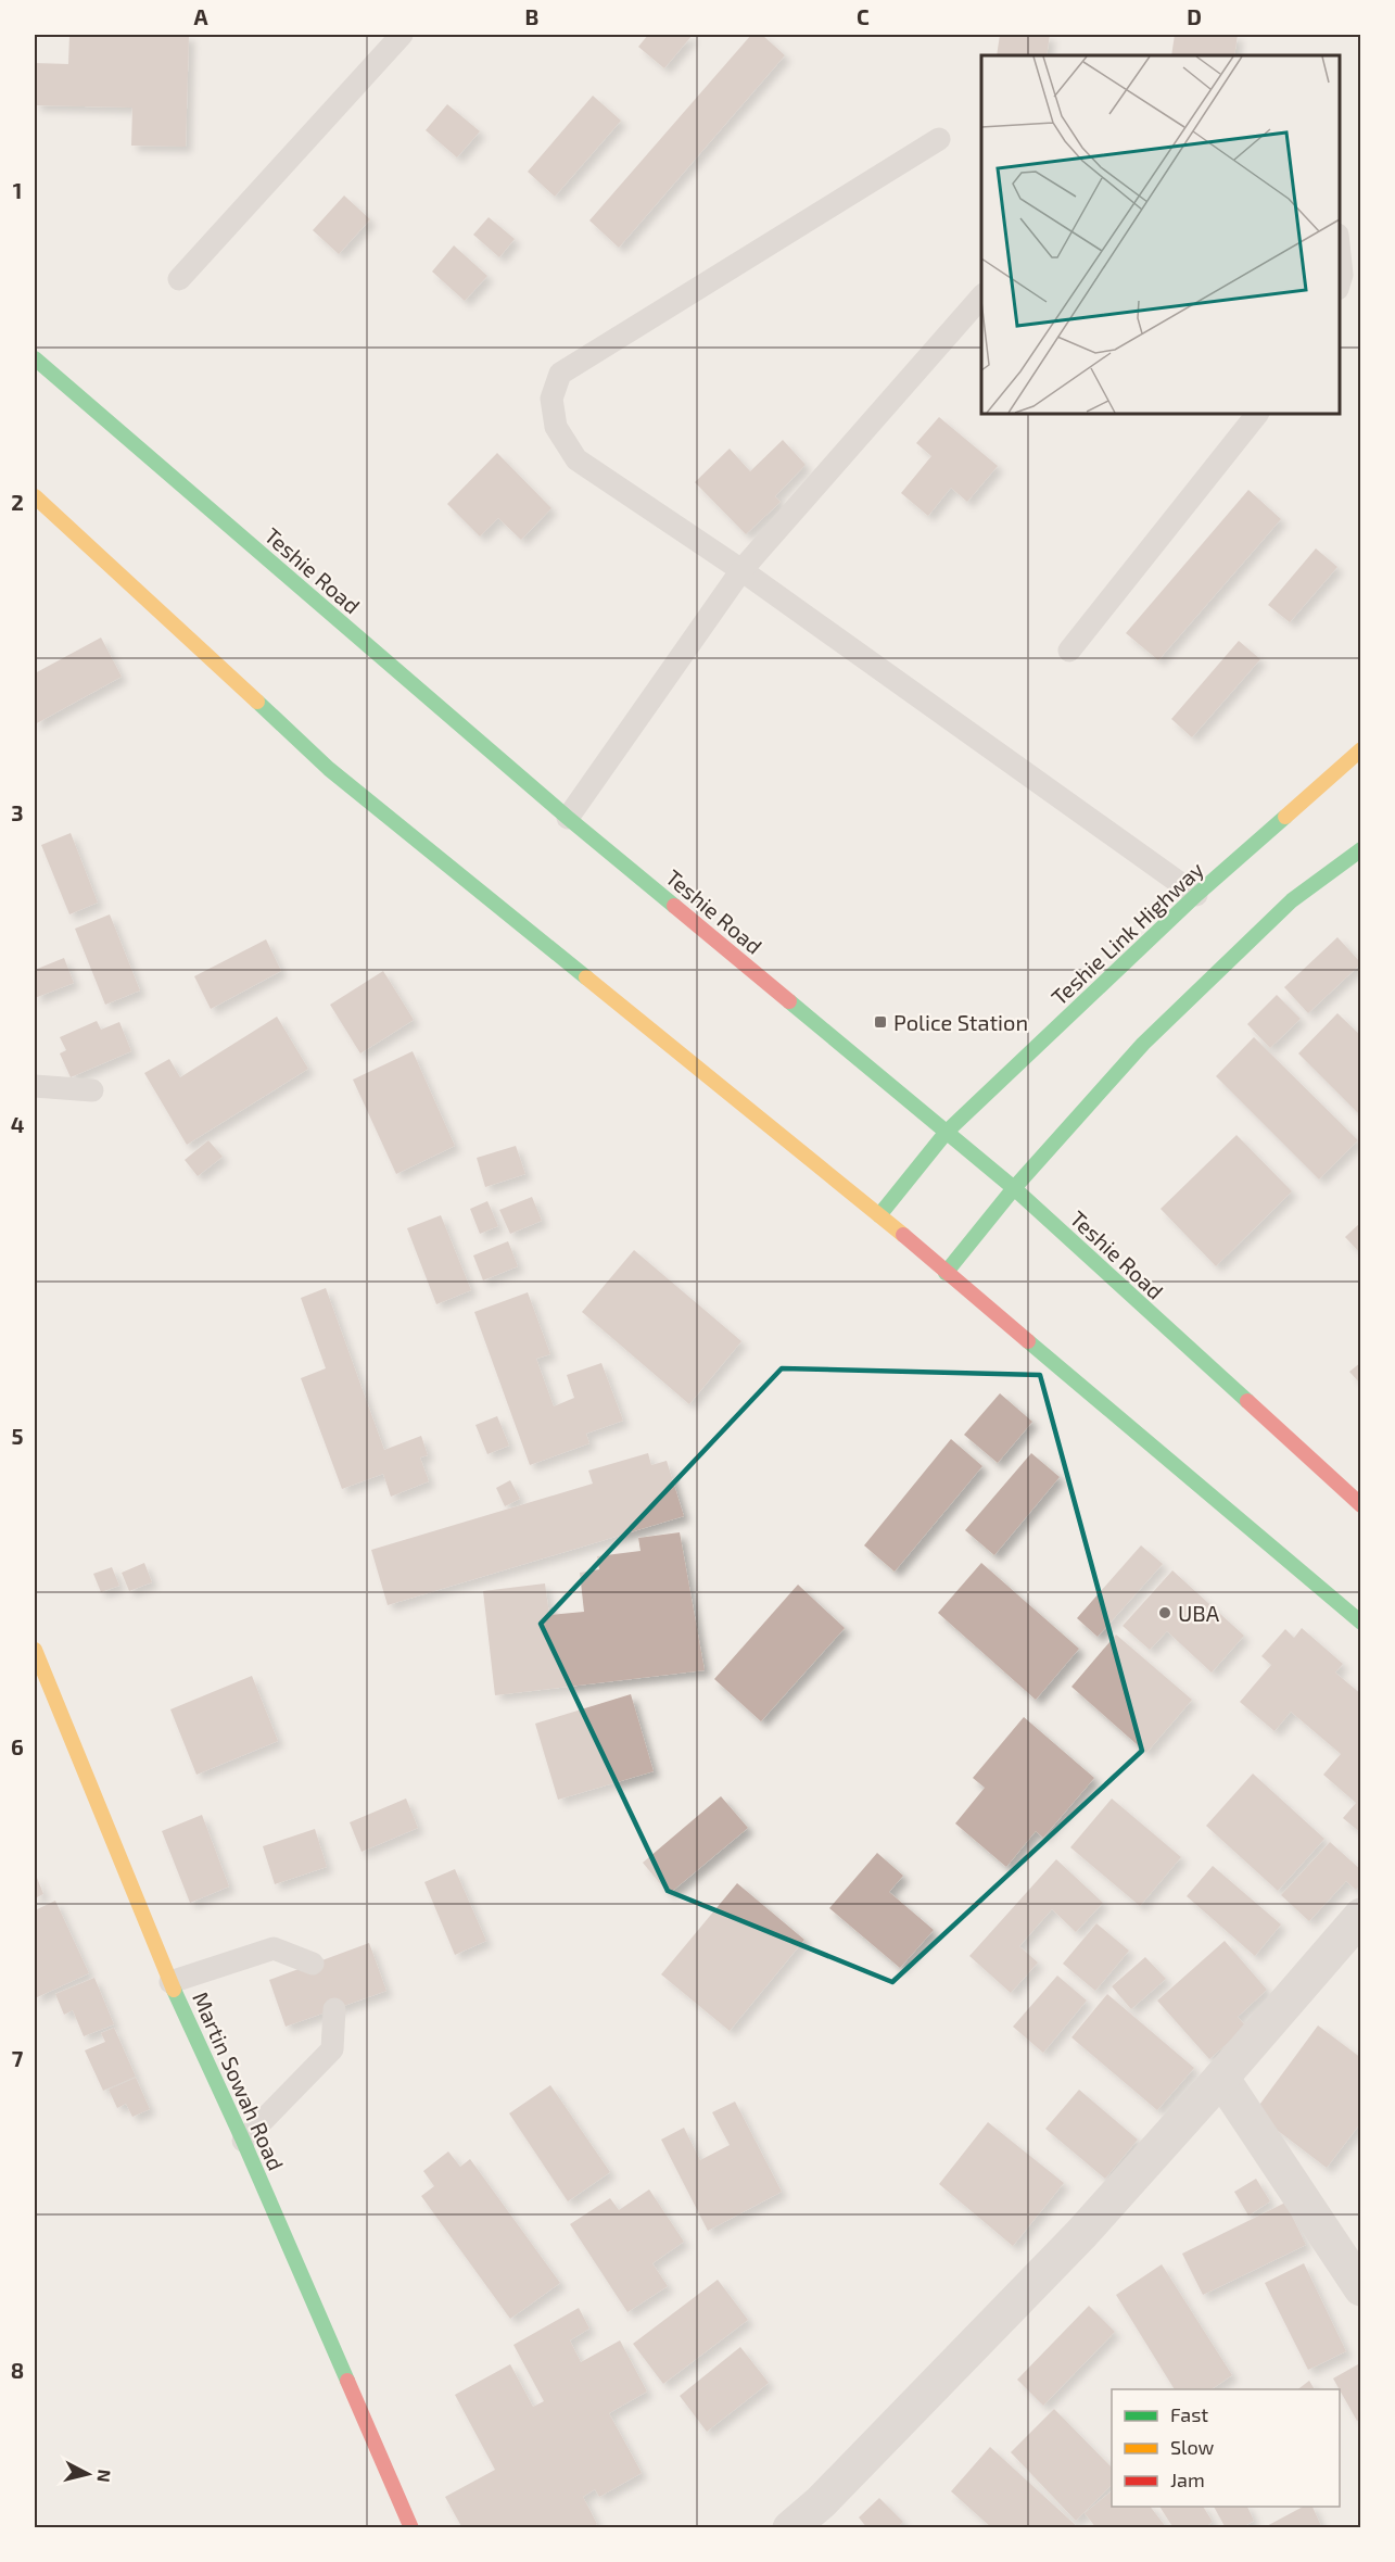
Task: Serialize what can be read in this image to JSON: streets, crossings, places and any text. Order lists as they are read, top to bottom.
{
  "streets": {
    "main road": ["Teshie Road", "Teshie Link Highway", "Martin Sowah Road"]
  },
  "crossings": [
    ["Teshie Road", "Teshie Link Highway"]
  ],
  "places": {
    "transit": ["Police Station"],
    "other": ["UBA"]
  },
  "legend": ["Fast", "Slow", "Jam"],
  "north": "right",
  "grid": {
    "columns": [
      "A",
      "B",
      "C",
      "D"
    ],
    "rows": [
      "1",
      "2",
      "3",
      "4",
      "5",
      "6",
      "7",
      "8"
    ]
  }
}
